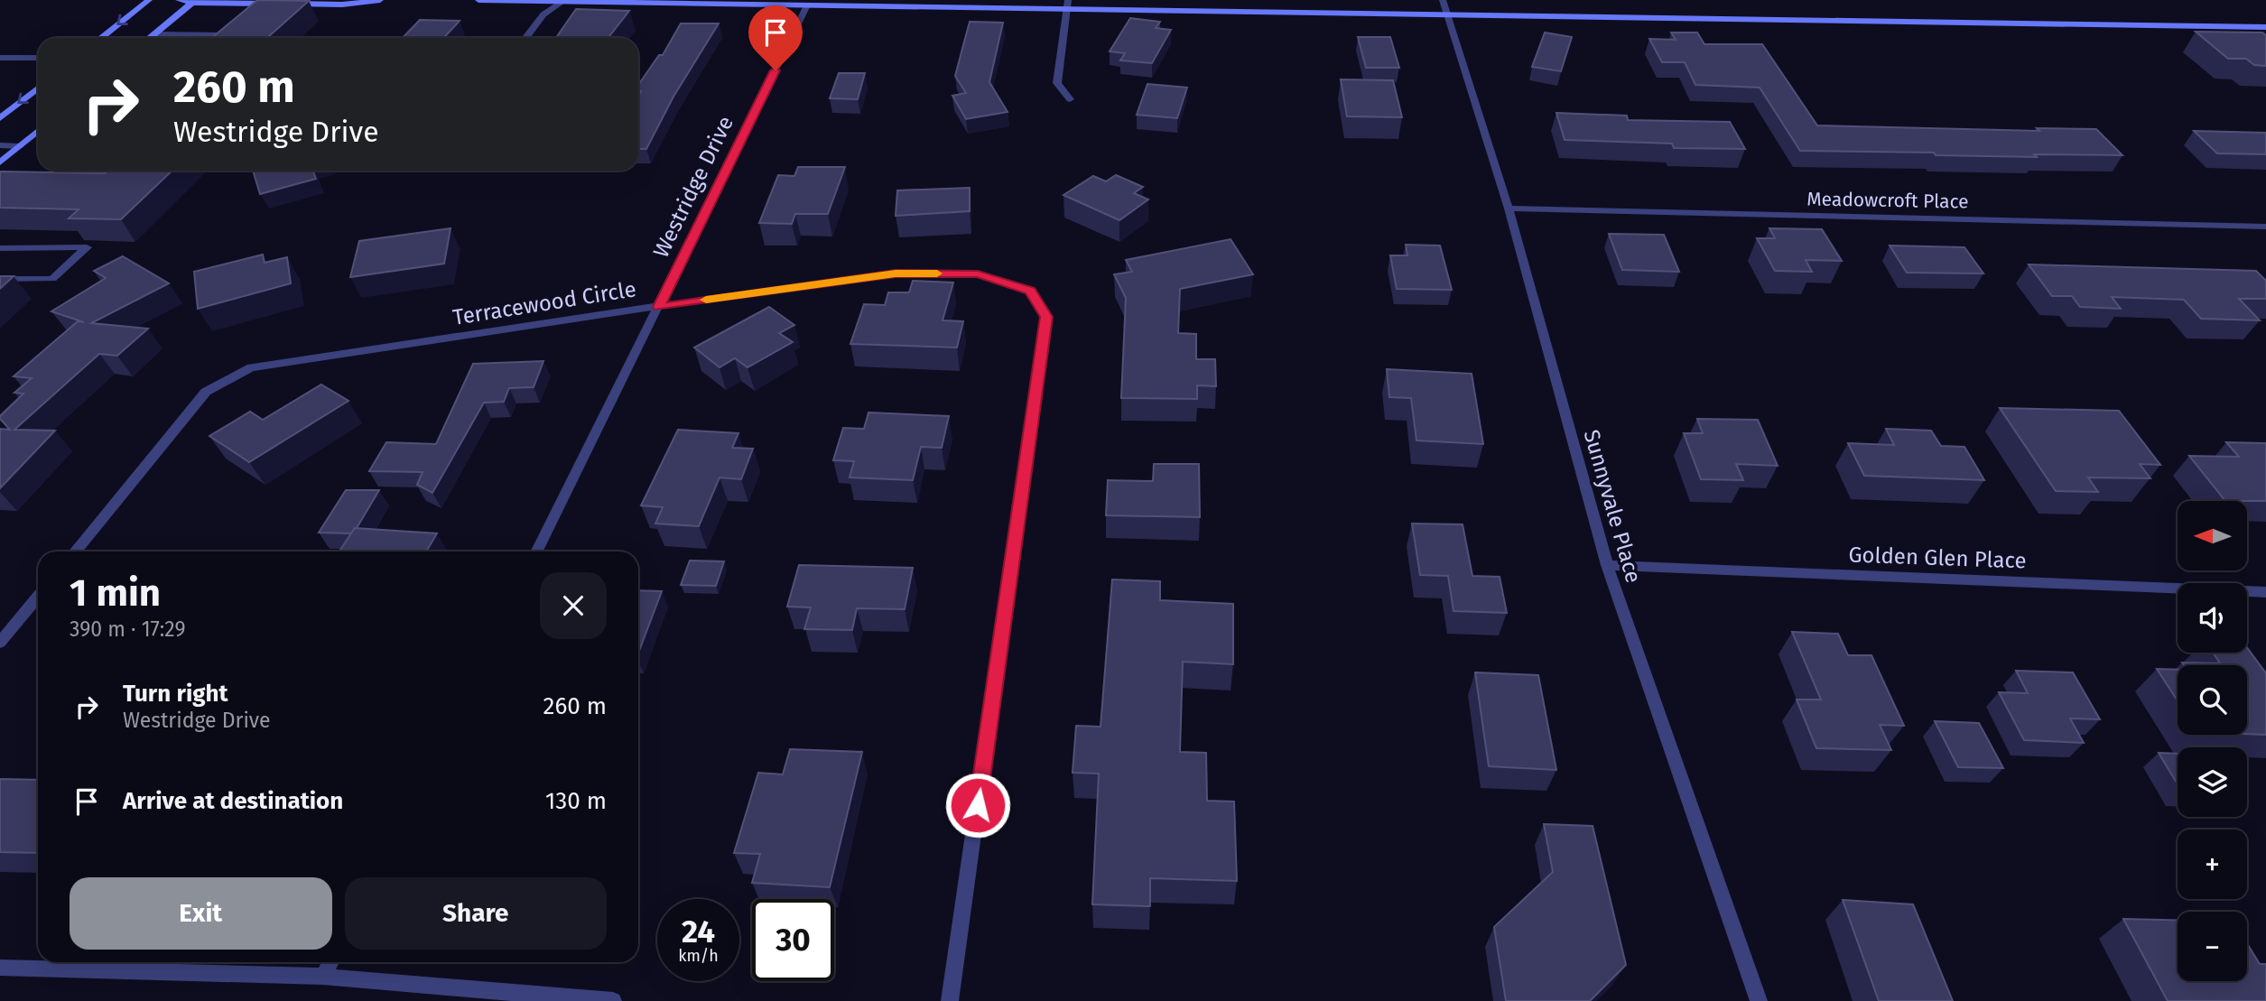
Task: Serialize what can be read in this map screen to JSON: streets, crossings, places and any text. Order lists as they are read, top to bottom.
{
  "streets": {
    "street": [
      "Westridge Drive",
      "Meadowcroft Place",
      "Terracewood Circle",
      "Sunnyvale Place",
      "Golden Glen Place"
    ]
  },
  "crossings": [
    ["Westridge Drive", "Terracewood Circle"],
    ["Meadowcroft Place", "Sunnyvale Place"],
    ["Sunnyvale Place", "Golden Glen Place"]
  ],
  "north": "left",
  "page": {
    "turn": ["260 m", "Westridge Drive"],
    "map_buttons": ["+", "−"],
    "heading": ["1 min", "390 m · 17:29"],
    "list": [
      {
        "name": "Turn right",
        "note": "Westridge Drive",
        "value": "260 m"
      },
      {
        "name": "Arrive at destination",
        "value": "130 m"
      }
    ],
    "buttons": ["Exit", "Share"],
    "speed": "24 km/h",
    "limit": "30"
  }
}
